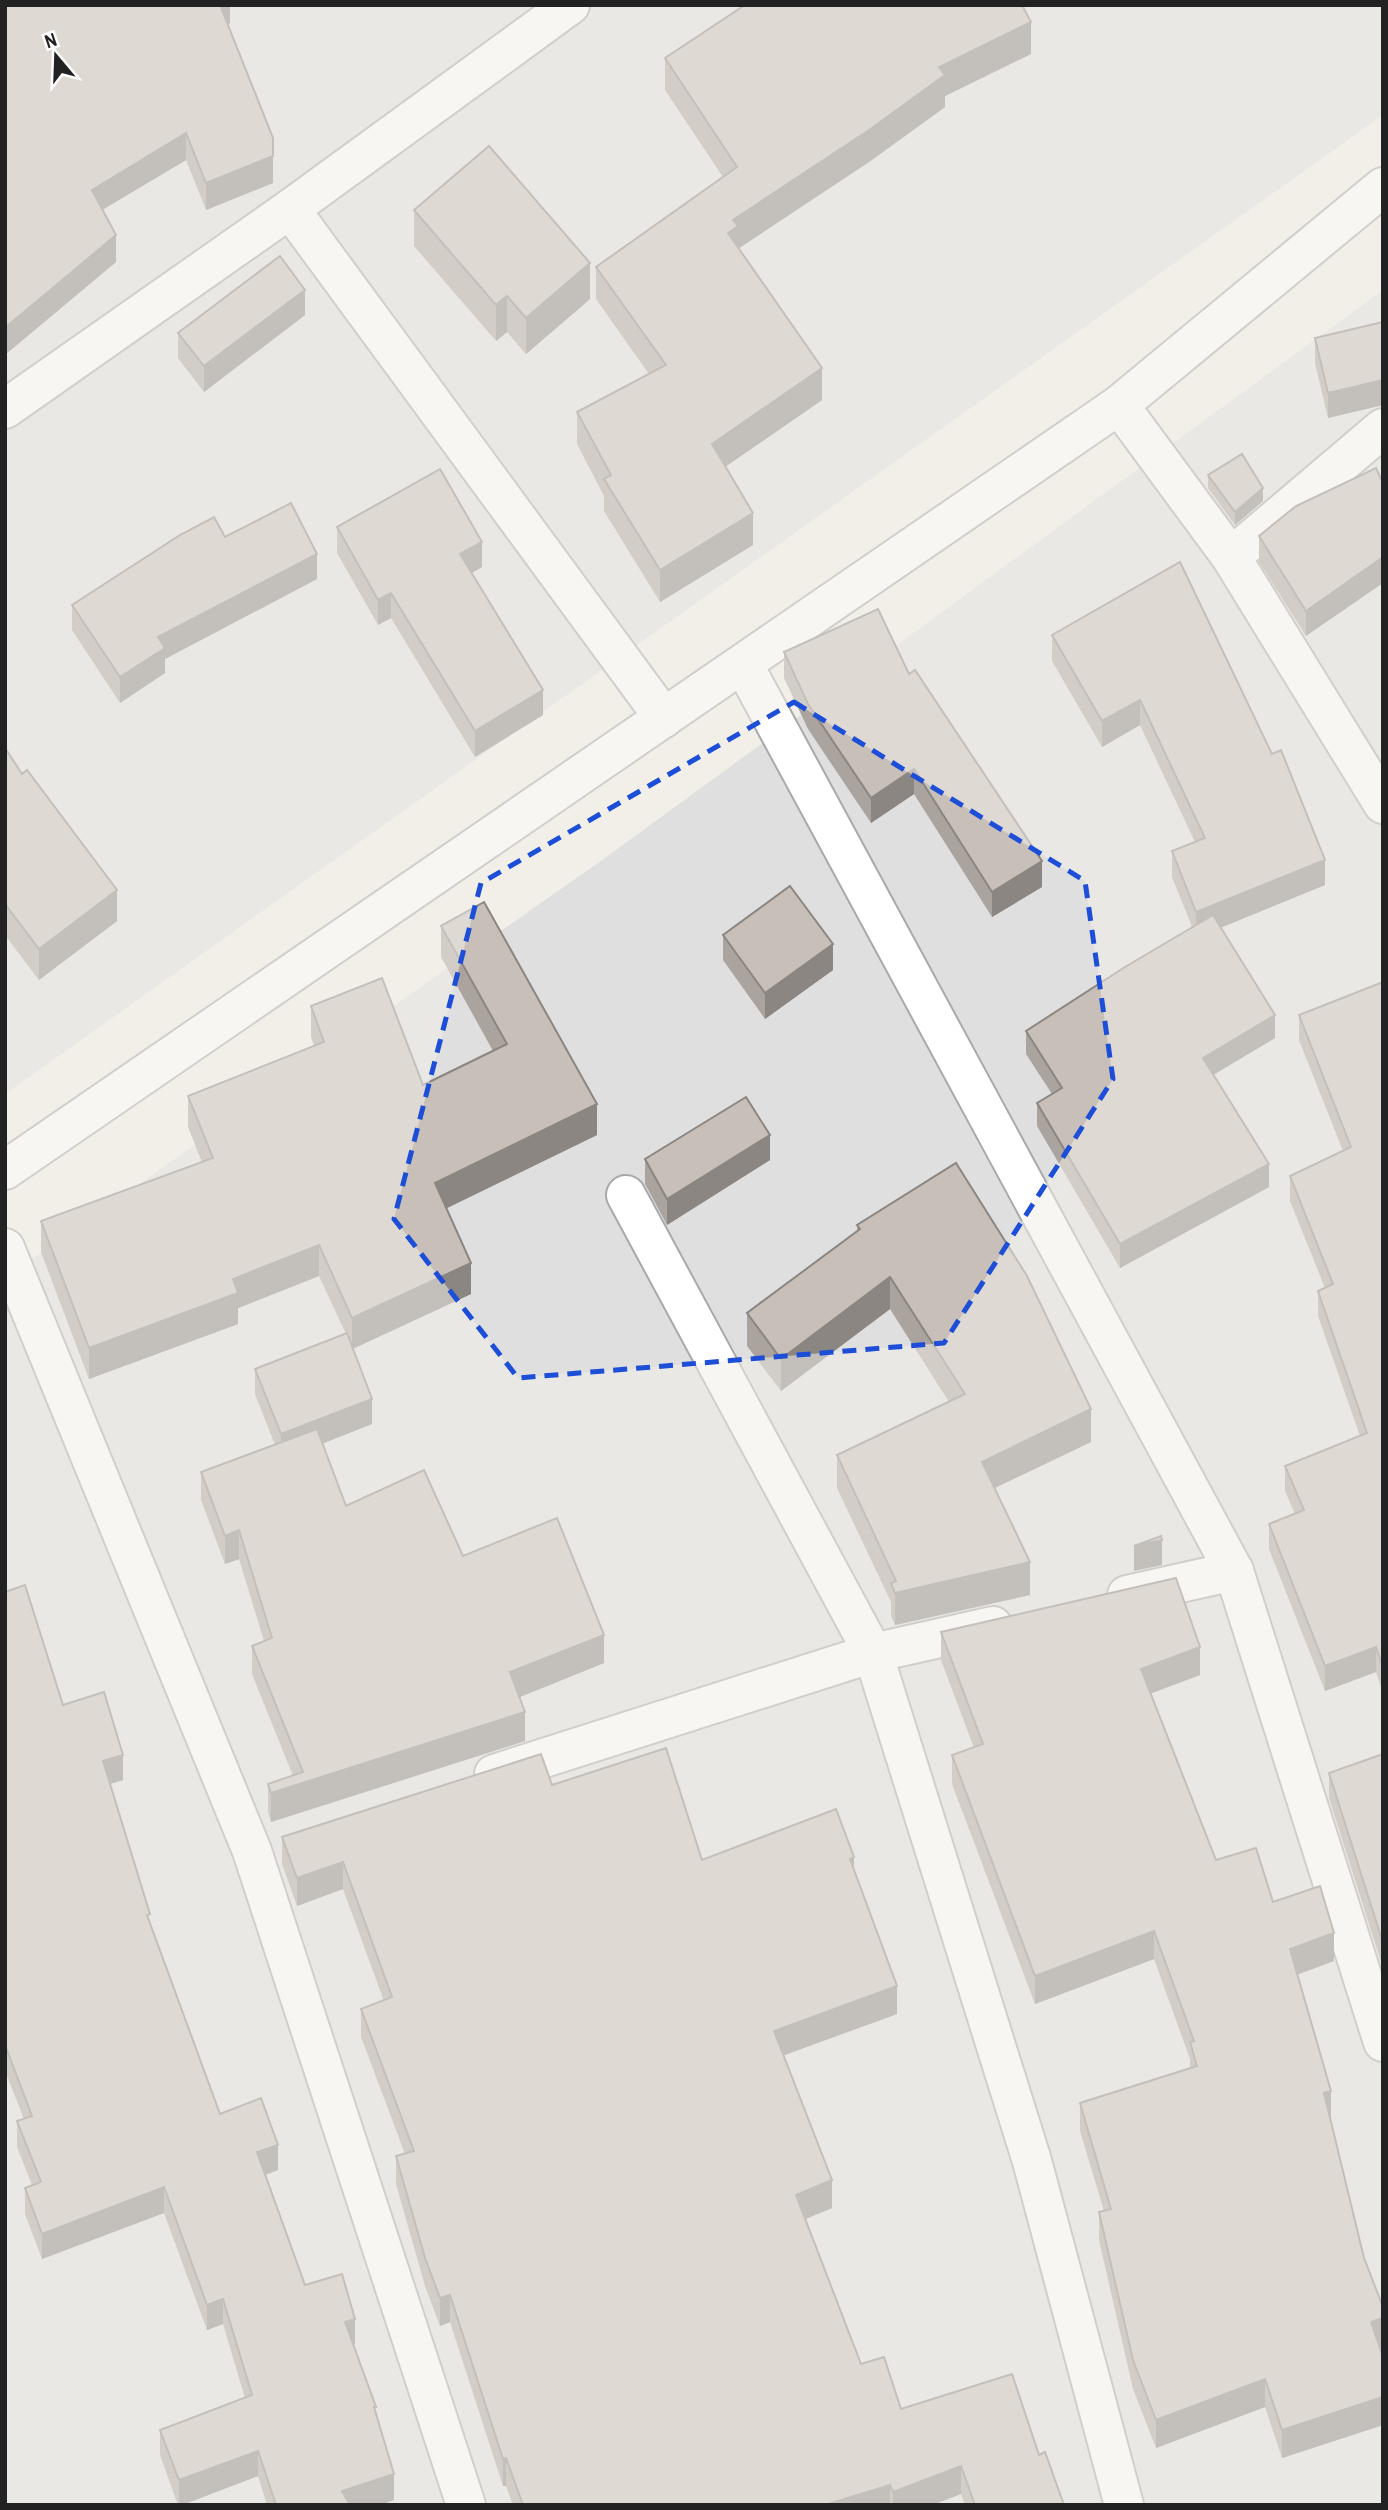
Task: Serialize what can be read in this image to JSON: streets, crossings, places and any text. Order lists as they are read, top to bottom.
{
  "north": "top"
}
